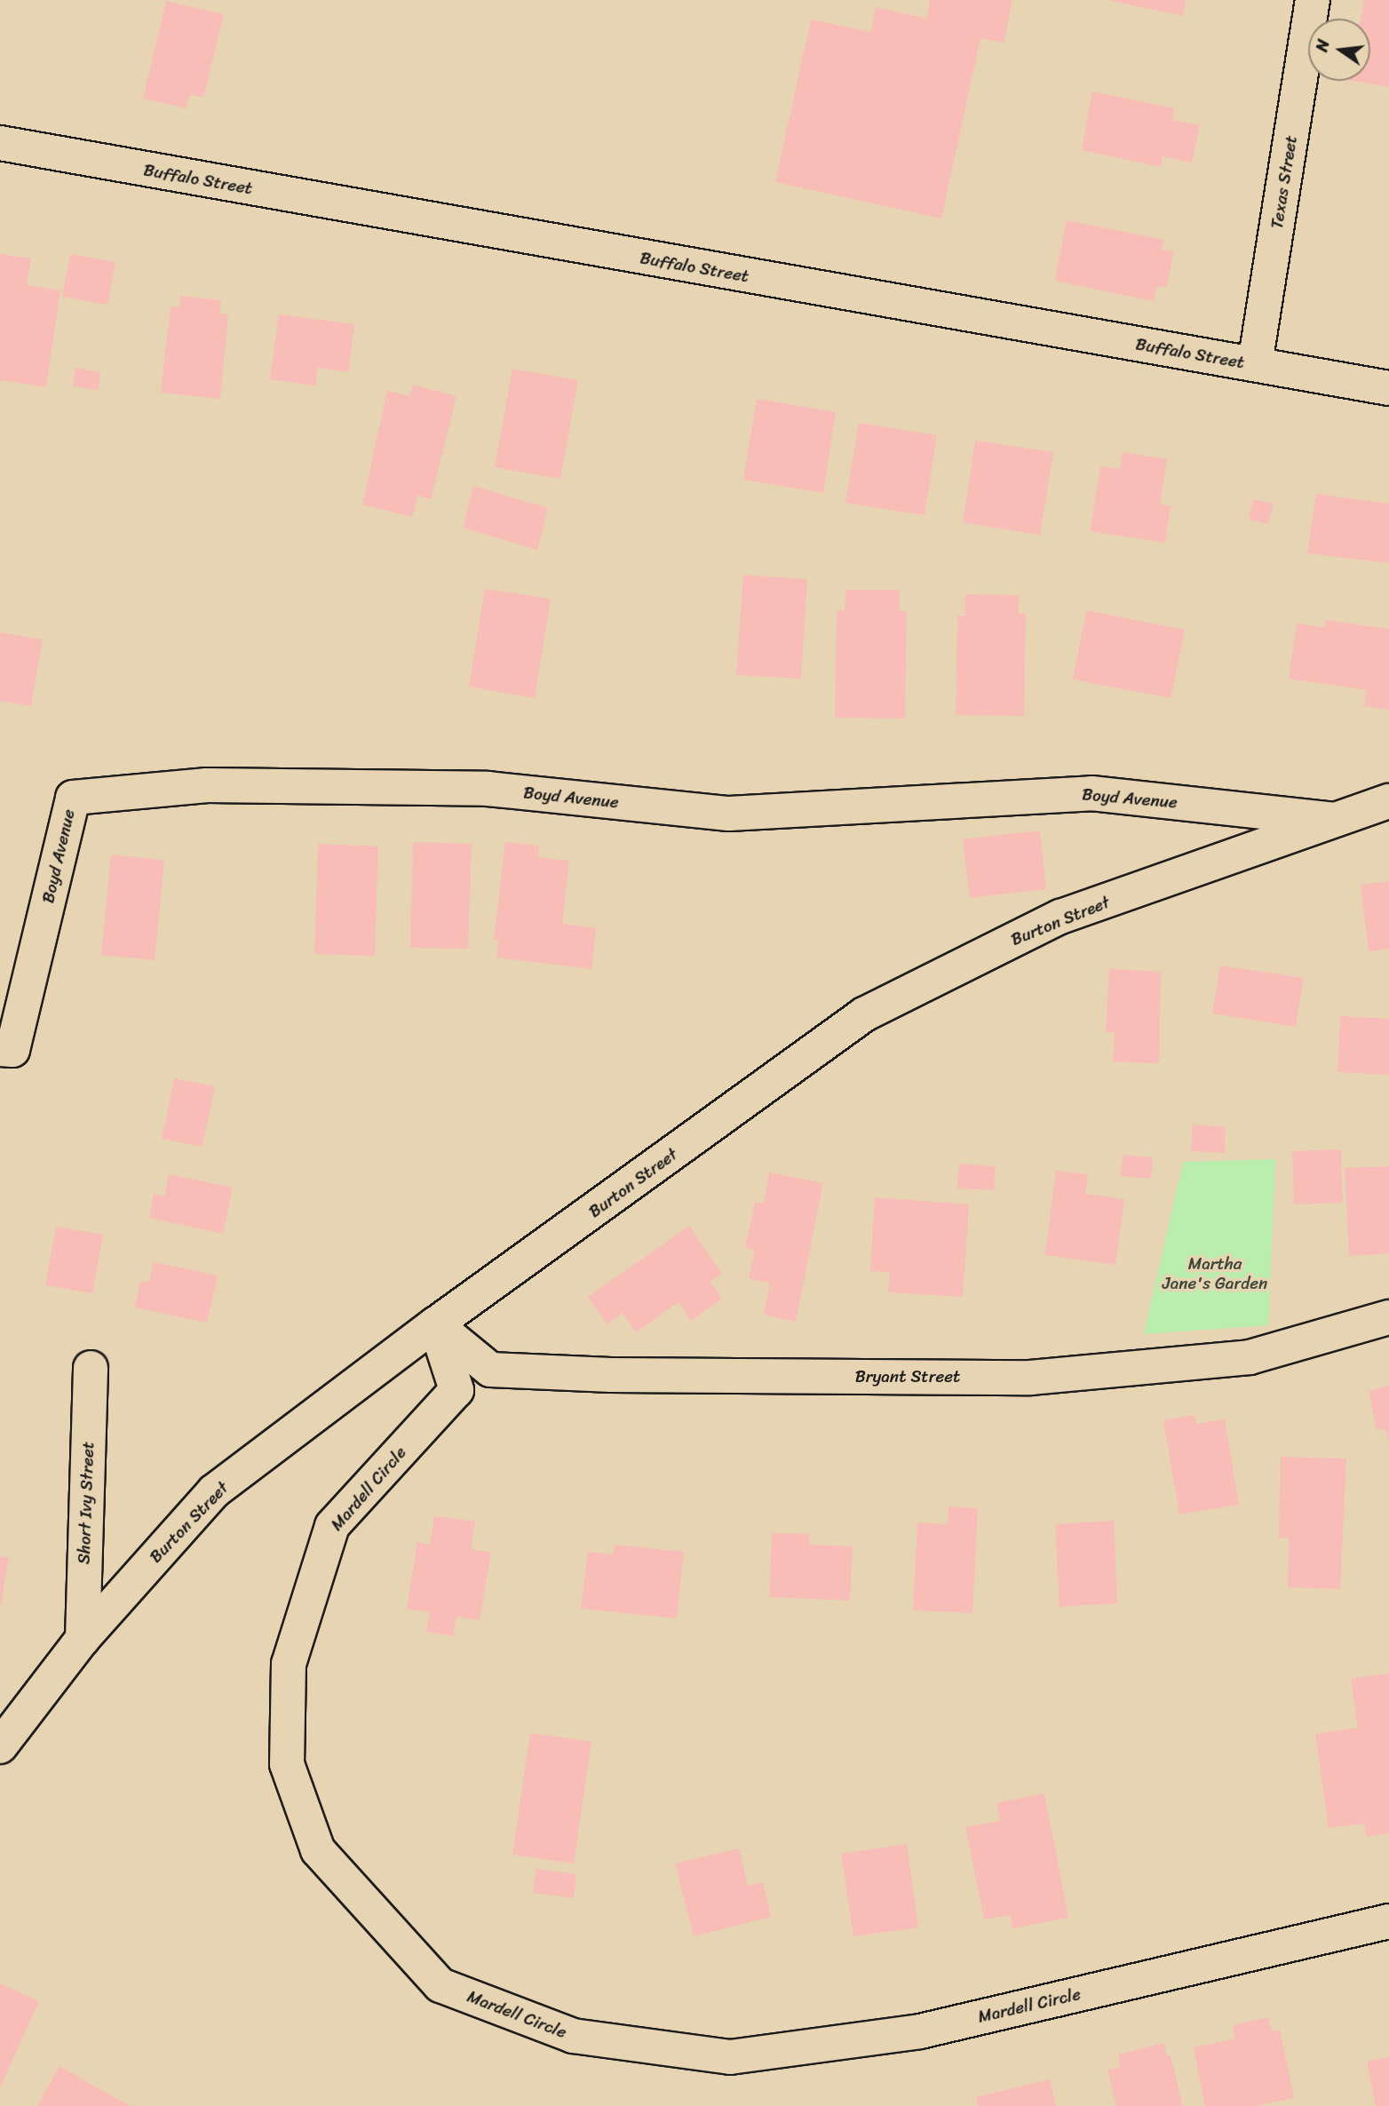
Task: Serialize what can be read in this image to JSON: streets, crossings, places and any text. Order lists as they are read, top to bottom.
{
  "streets": {
    "street": [
      "Buffalo Street",
      "Texas Street",
      "Boyd Avenue",
      "Burton Street",
      "Bryant Street",
      "Mardell Circle",
      "Short Ivy Street"
    ]
  },
  "crossings": [
    ["Buffalo Street", "Texas Street"],
    ["Boyd Avenue", "Burton Street"],
    ["Burton Street", "Bryant Street"],
    ["Burton Street", "Mardell Circle"],
    ["Burton Street", "Short Ivy Street"],
    ["Bryant Street", "Mardell Circle"]
  ],
  "parks": ["Martha Jane's Garden"],
  "north": "left"
}
